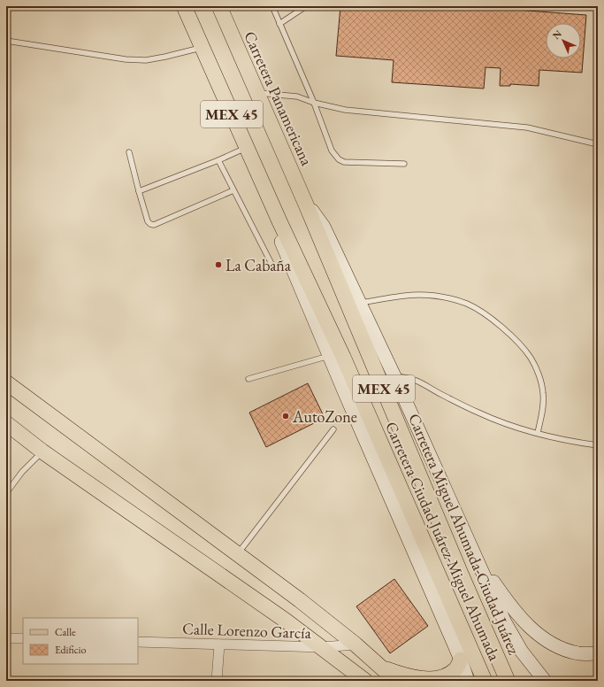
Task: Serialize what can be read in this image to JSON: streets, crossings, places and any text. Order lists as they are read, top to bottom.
{
  "streets": {
    "main road": [
      "Carretera Panamericana",
      "MEX 45",
      "Carretera Miguel Ahumada-Ciudad Juárez",
      "Carretera Ciudad Juárez-Miguel Ahumada"
    ],
    "street": ["Calle Lorenzo García"]
  },
  "crossings": [
    ["Carretera Panamericana", "Carretera Miguel Ahumada-Ciudad Juárez"],
    ["MEX 45", "Carretera Ciudad Juárez-Miguel Ahumada"]
  ],
  "places": ["La Cabaña", "AutoZone"],
  "legend": ["Calle", "Edificio"],
  "north": "top left"
}
